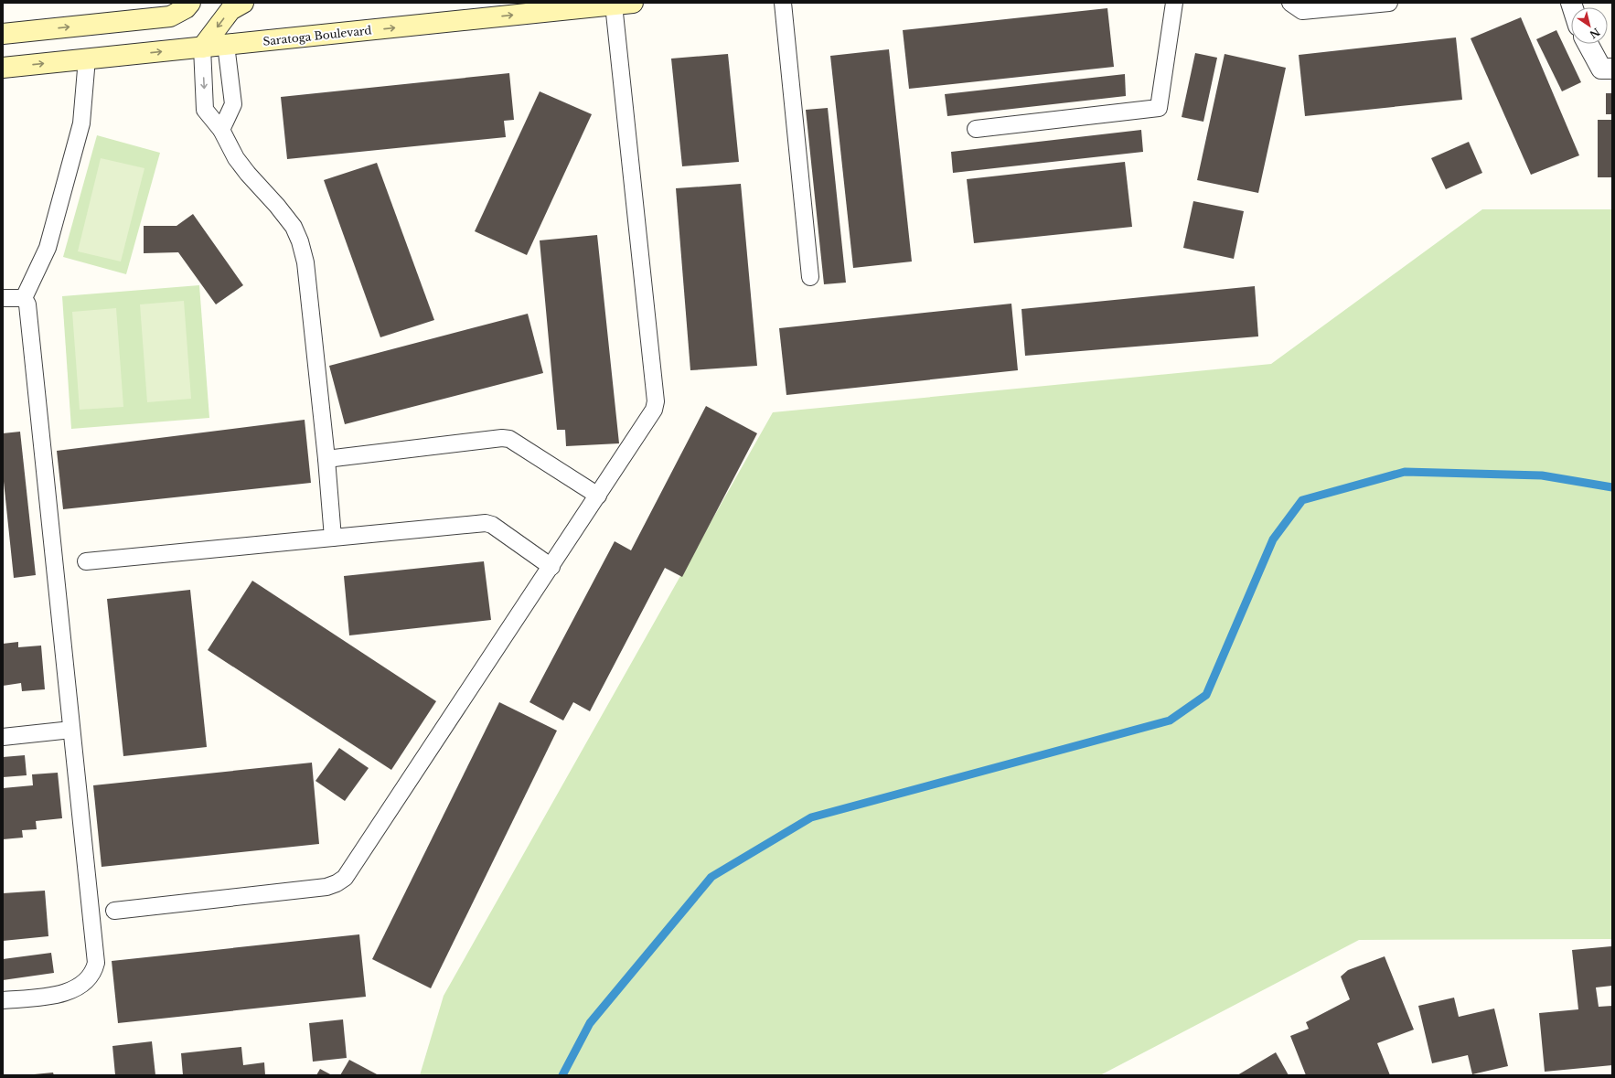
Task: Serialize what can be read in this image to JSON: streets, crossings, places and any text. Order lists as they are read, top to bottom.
{
  "streets": {
    "main road": ["Saratoga Boulevard"]
  },
  "north": "bottom right"
}
